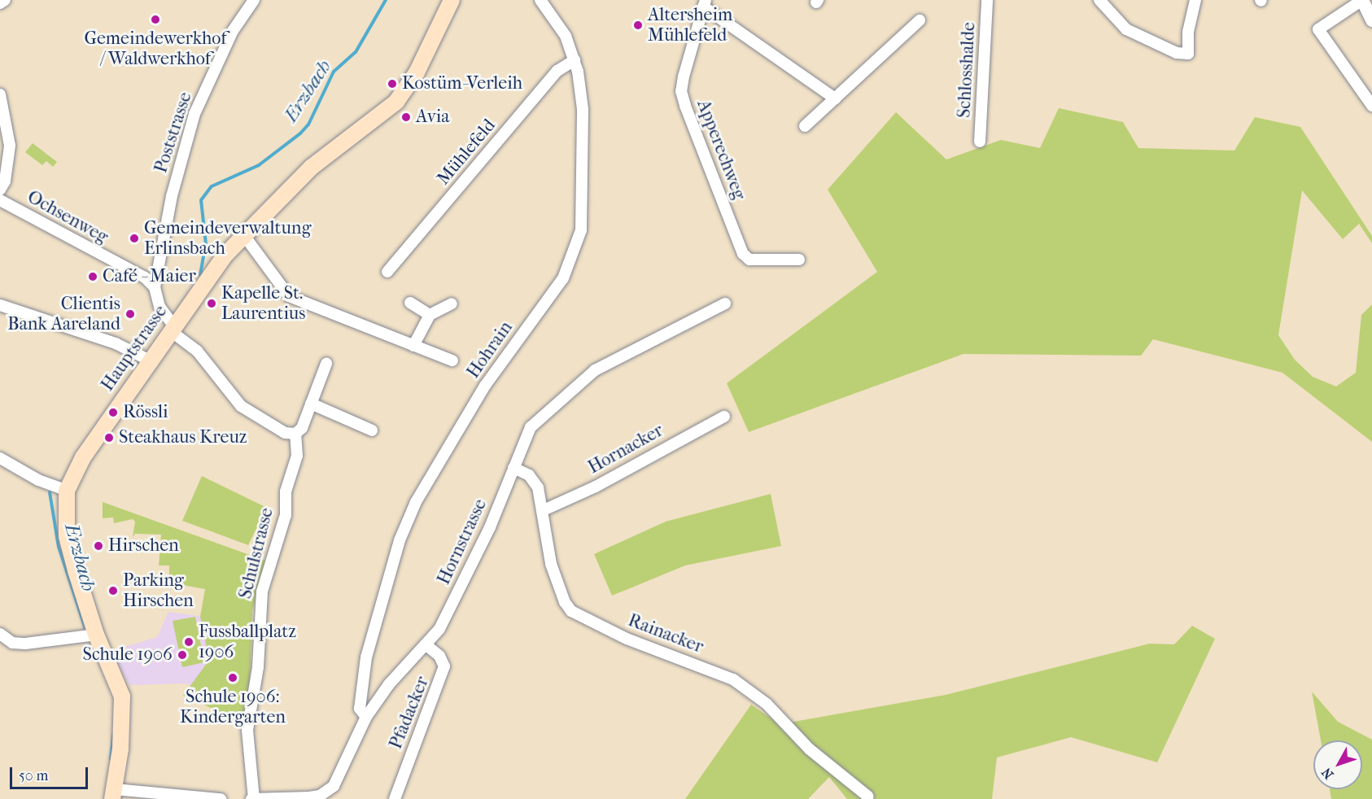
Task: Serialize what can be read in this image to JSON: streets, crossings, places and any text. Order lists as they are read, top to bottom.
{
  "streets": {
    "main road": ["Hauptstrasse"],
    "street": [
      "Schlosshalde",
      "Poststrasse",
      "Apperechweg",
      "Mühlefeld",
      "Ochsenweg",
      "Hohrain",
      "Hornacker",
      "Hornstrasse",
      "Schulstrasse",
      "Rainacker",
      "Pfadacker"
    ]
  },
  "crossings": [
    ["Poststrasse", "Ochsenweg"],
    ["Mühlefeld", "Hohrain"],
    ["Hohrain", "Hornstrasse"],
    ["Hornacker", "Rainacker"],
    ["Hornstrasse", "Schulstrasse"],
    ["Hornstrasse", "Rainacker"],
    ["Hornstrasse", "Pfadacker"]
  ],
  "water": ["Erzbach"],
  "places": [
    "Gemeindewerkhof / Waldwerkhof",
    "Altersheim Mühlefeld",
    "Kostüm-Verleih",
    "Avia",
    "Gemeindeverwaltung Erlinsbach",
    "Café - Maier",
    "Kapelle St. Laurentius",
    "Clientis Bank Aareland",
    "Rössli",
    "Steakhaus Kreuz",
    "Hirschen",
    "Parking Hirschen",
    "Fussballplatz 1906",
    "Schule 1906",
    "Schule 1906: Kindergarten"
  ],
  "scale_bar": "50 m",
  "north": "bottom left"
}
